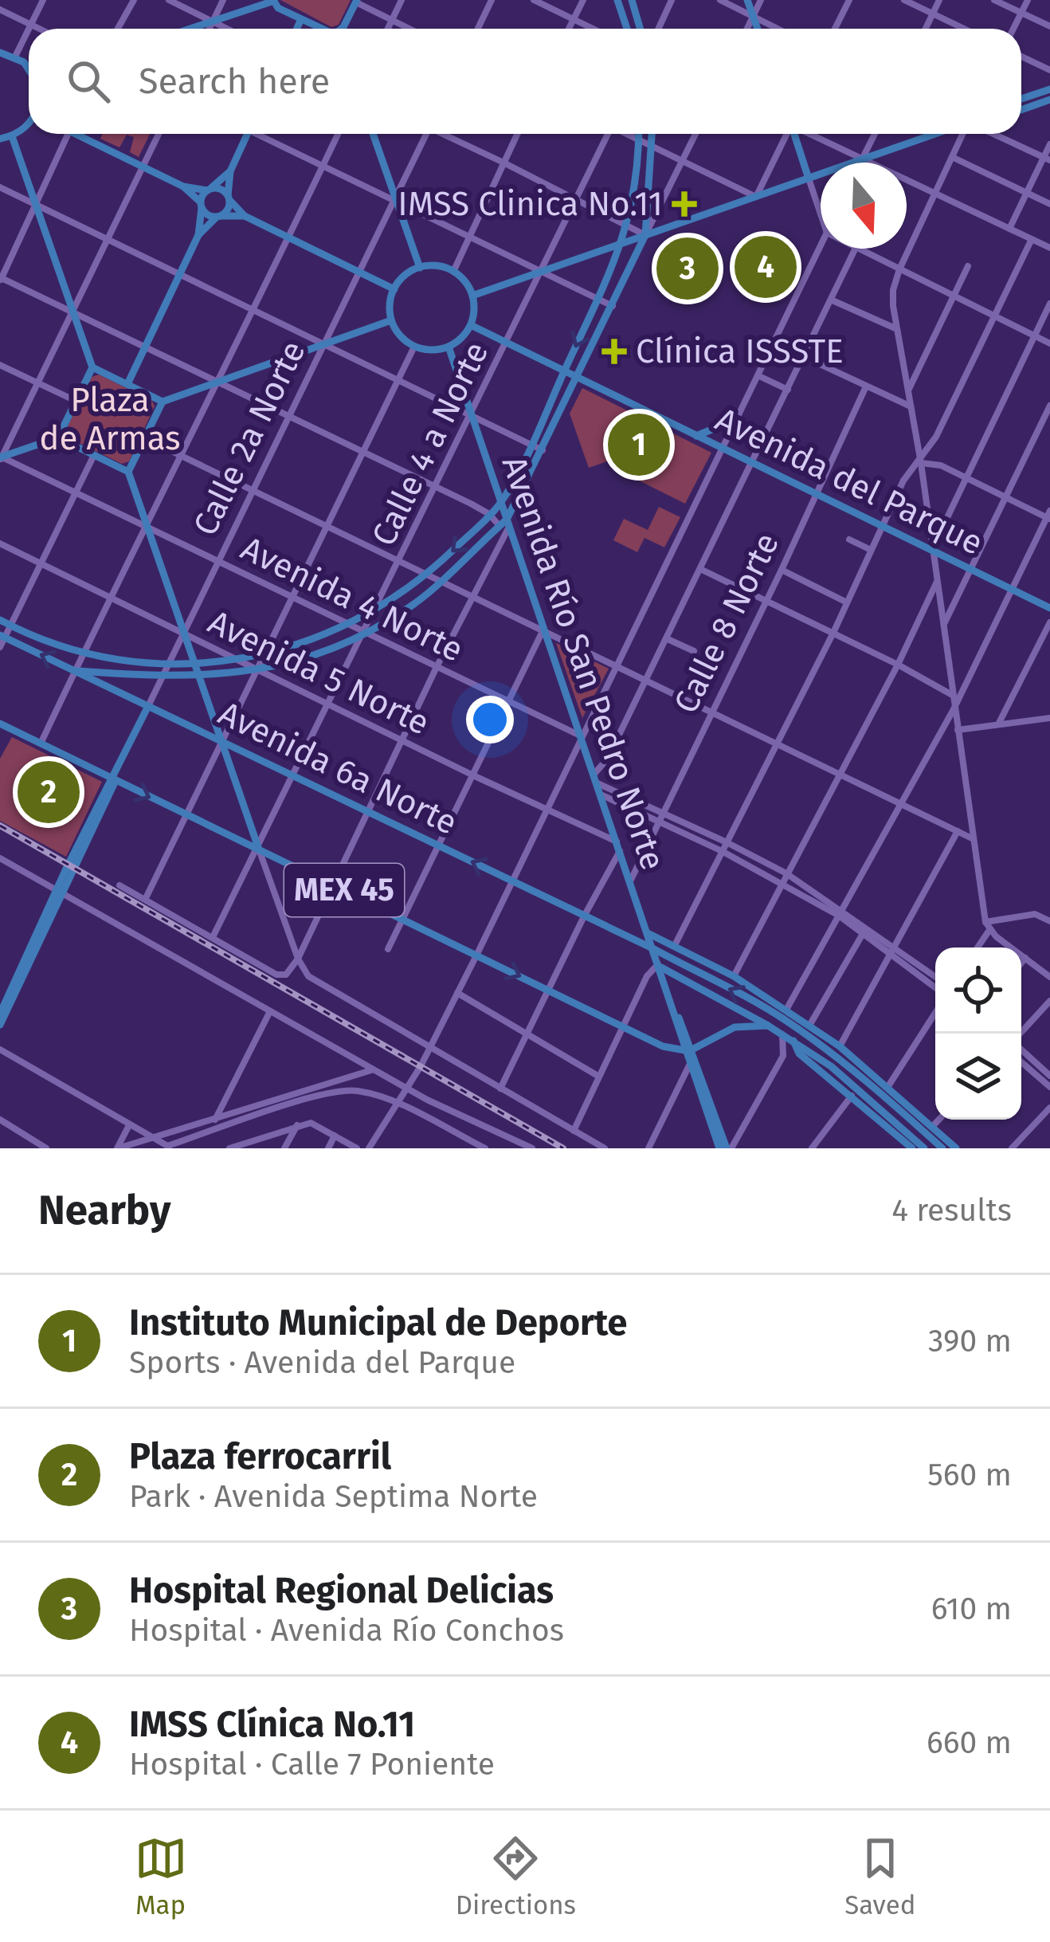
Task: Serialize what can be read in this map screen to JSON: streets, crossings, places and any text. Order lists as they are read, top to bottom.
{
  "streets": {
    "main road": [
      "Calle 2a Norte",
      "Avenida del Parque",
      "Avenida Río San Pedro Norte",
      "Avenida 6a Norte",
      "MEX 45"
    ],
    "street": [
      "Calle 4 a Norte",
      "Avenida 4 Norte",
      "Calle 8 Norte",
      "Avenida 5 Norte"
    ]
  },
  "crossings": [
    ["Calle 2a Norte", "Avenida 4 Norte"],
    ["Calle 2a Norte", "Avenida 5 Norte"],
    ["Calle 2a Norte", "Avenida 6a Norte"],
    ["Calle 2a Norte", "MEX 45"],
    ["Calle 4 a Norte", "Avenida del Parque"],
    ["Calle 4 a Norte", "Avenida 4 Norte"],
    ["Calle 4 a Norte", "Avenida Río San Pedro Norte"],
    ["Calle 4 a Norte", "Avenida 5 Norte"],
    ["Calle 4 a Norte", "Avenida 6a Norte"],
    ["Calle 4 a Norte", "MEX 45"],
    ["Avenida del Parque", "Calle 8 Norte"],
    ["Avenida del Parque", "Avenida Río San Pedro Norte"],
    ["Avenida 4 Norte", "Avenida Río San Pedro Norte"],
    ["Calle 8 Norte", "Avenida Río San Pedro Norte"],
    ["Avenida Río San Pedro Norte", "Avenida 5 Norte"],
    ["Avenida Río San Pedro Norte", "Avenida 6a Norte"],
    ["Avenida Río San Pedro Norte", "MEX 45"],
    ["Avenida 6a Norte", "MEX 45"]
  ],
  "parks": ["Plaza de Armas"],
  "places": {
    "health": ["IMSS Clinica No.11", "Clínica ISSSTE"]
  },
  "north": "bottom",
  "page": {
    "search": "Search here",
    "pins": [
      "4",
      "3",
      "1",
      "2"
    ],
    "heading": ["Nearby", "4 results"],
    "list": [
      {
        "mark": "1",
        "name": "Instituto Municipal de Deporte",
        "note": "Sports · Avenida del Parque",
        "value": "390 m"
      },
      {
        "mark": "2",
        "name": "Plaza ferrocarril",
        "note": "Park · Avenida Septima Norte",
        "value": "560 m"
      },
      {
        "mark": "3",
        "name": "Hospital Regional Delicias",
        "note": "Hospital · Avenida Río Conchos",
        "value": "610 m"
      },
      {
        "mark": "4",
        "name": "IMSS Clínica No.11",
        "note": "Hospital · Calle 7 Poniente",
        "value": "660 m"
      }
    ],
    "nav": ["Map", "Directions", "Saved"]
  }
}
